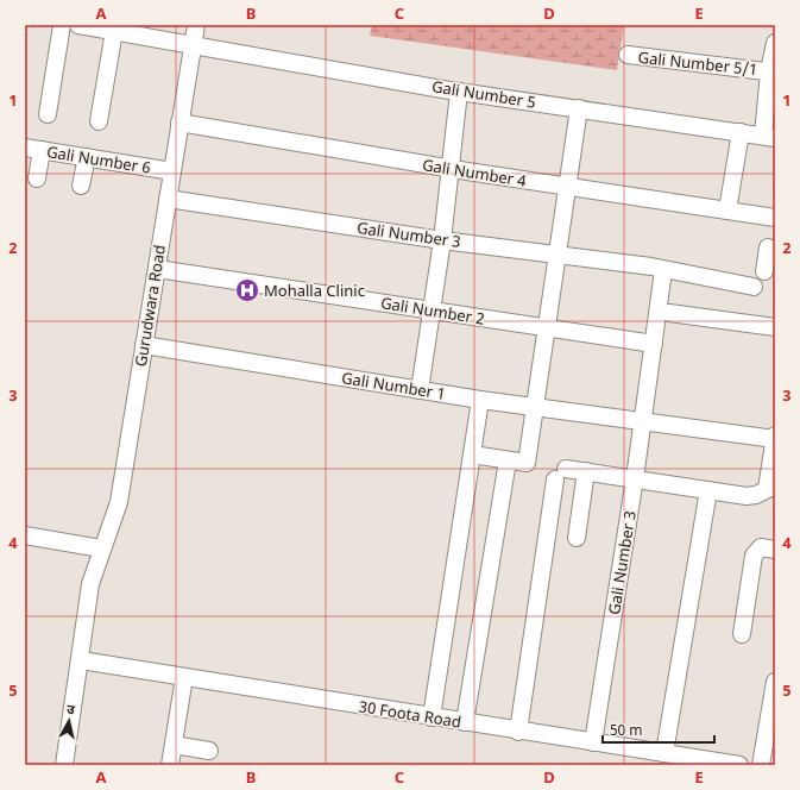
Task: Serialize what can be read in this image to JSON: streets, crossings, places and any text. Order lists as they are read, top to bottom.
{
  "streets": {
    "street": [
      "Gali Number 5/1",
      "Gali Number 5",
      "Gali Number 6",
      "Gali Number 4",
      "Gali Number 3",
      "Gurudwara Road",
      "Gali Number 2",
      "Gali Number 1",
      "30 Foota Road"
    ]
  },
  "crossings": [
    ["Gali Number 5", "Gurudwara Road"],
    ["Gali Number 6", "Gurudwara Road"],
    ["Gali Number 4", "Gurudwara Road"],
    ["Gali Number 3", "Gurudwara Road"],
    ["Gali Number 3", "Gali Number 2"],
    ["Gali Number 3", "Gali Number 1"],
    ["Gali Number 3", "30 Foota Road"],
    ["Gurudwara Road", "Gali Number 2"],
    ["Gurudwara Road", "Gali Number 1"],
    ["Gurudwara Road", "30 Foota Road"]
  ],
  "places": {
    "hospital": ["Mohalla Clinic"]
  },
  "scale_bar": "50 m",
  "north": "top",
  "grid": {
    "columns": [
      "A",
      "B",
      "C",
      "D",
      "E"
    ],
    "rows": [
      "1",
      "2",
      "3",
      "4",
      "5"
    ]
  }
}
